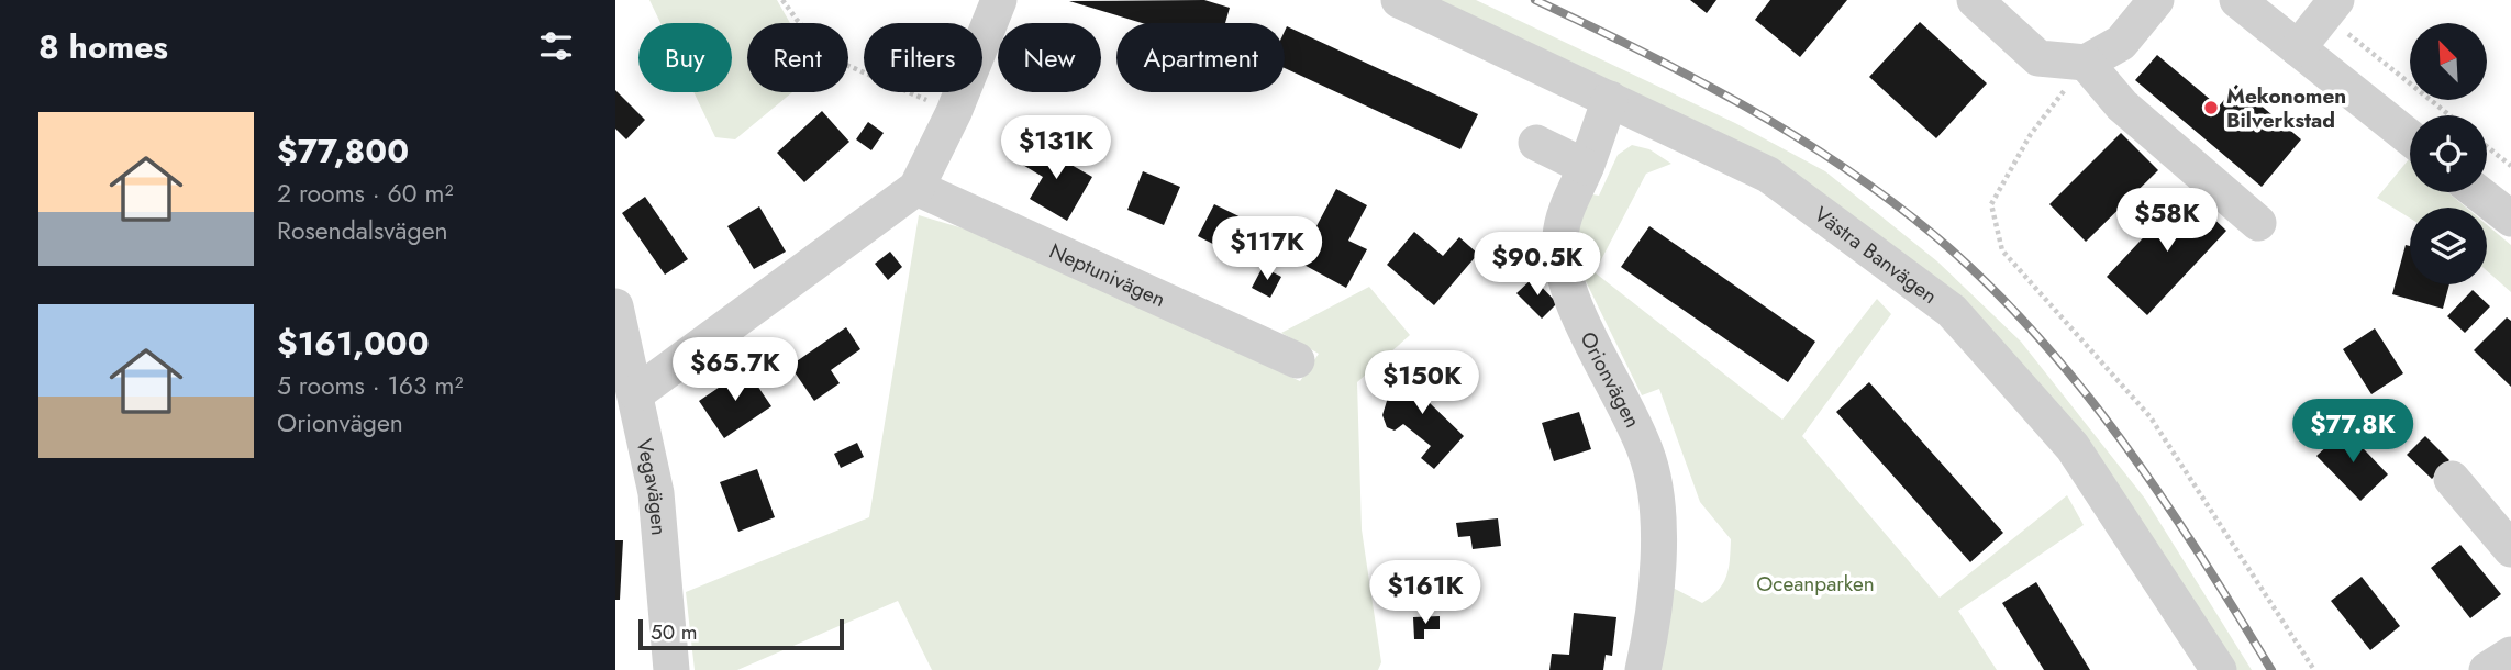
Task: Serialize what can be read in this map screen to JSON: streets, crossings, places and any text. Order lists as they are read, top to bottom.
{
  "streets": {
    "street": [
      "Västra Banvägen",
      "Neptunivägen",
      "Orionvägen",
      "Vegavägen"
    ]
  },
  "crossings": [
    ["Västra Banvägen", "Orionvägen"]
  ],
  "parks": ["Oceanparken"],
  "places": ["Mekonomen Bilverkstad"],
  "scale_bar": "50 m",
  "north": "top left",
  "page": {
    "heading": "8 homes",
    "chip": [
      "Buy",
      "Rent",
      "Filters",
      "New",
      "Apartment"
    ],
    "list": [
      {
        "name": "$77,800",
        "note": "2 rooms · 60 m² · Rosendalsvägen"
      },
      {
        "name": "$161,000",
        "note": "5 rooms · 163 m² · Orionvägen"
      }
    ],
    "price": [
      "$131K",
      "$58K",
      "$117K",
      "$90.5K",
      "$65.7K",
      "$150K",
      "$77.8K",
      "$161K"
    ],
    "scale": "50 m"
  }
}
